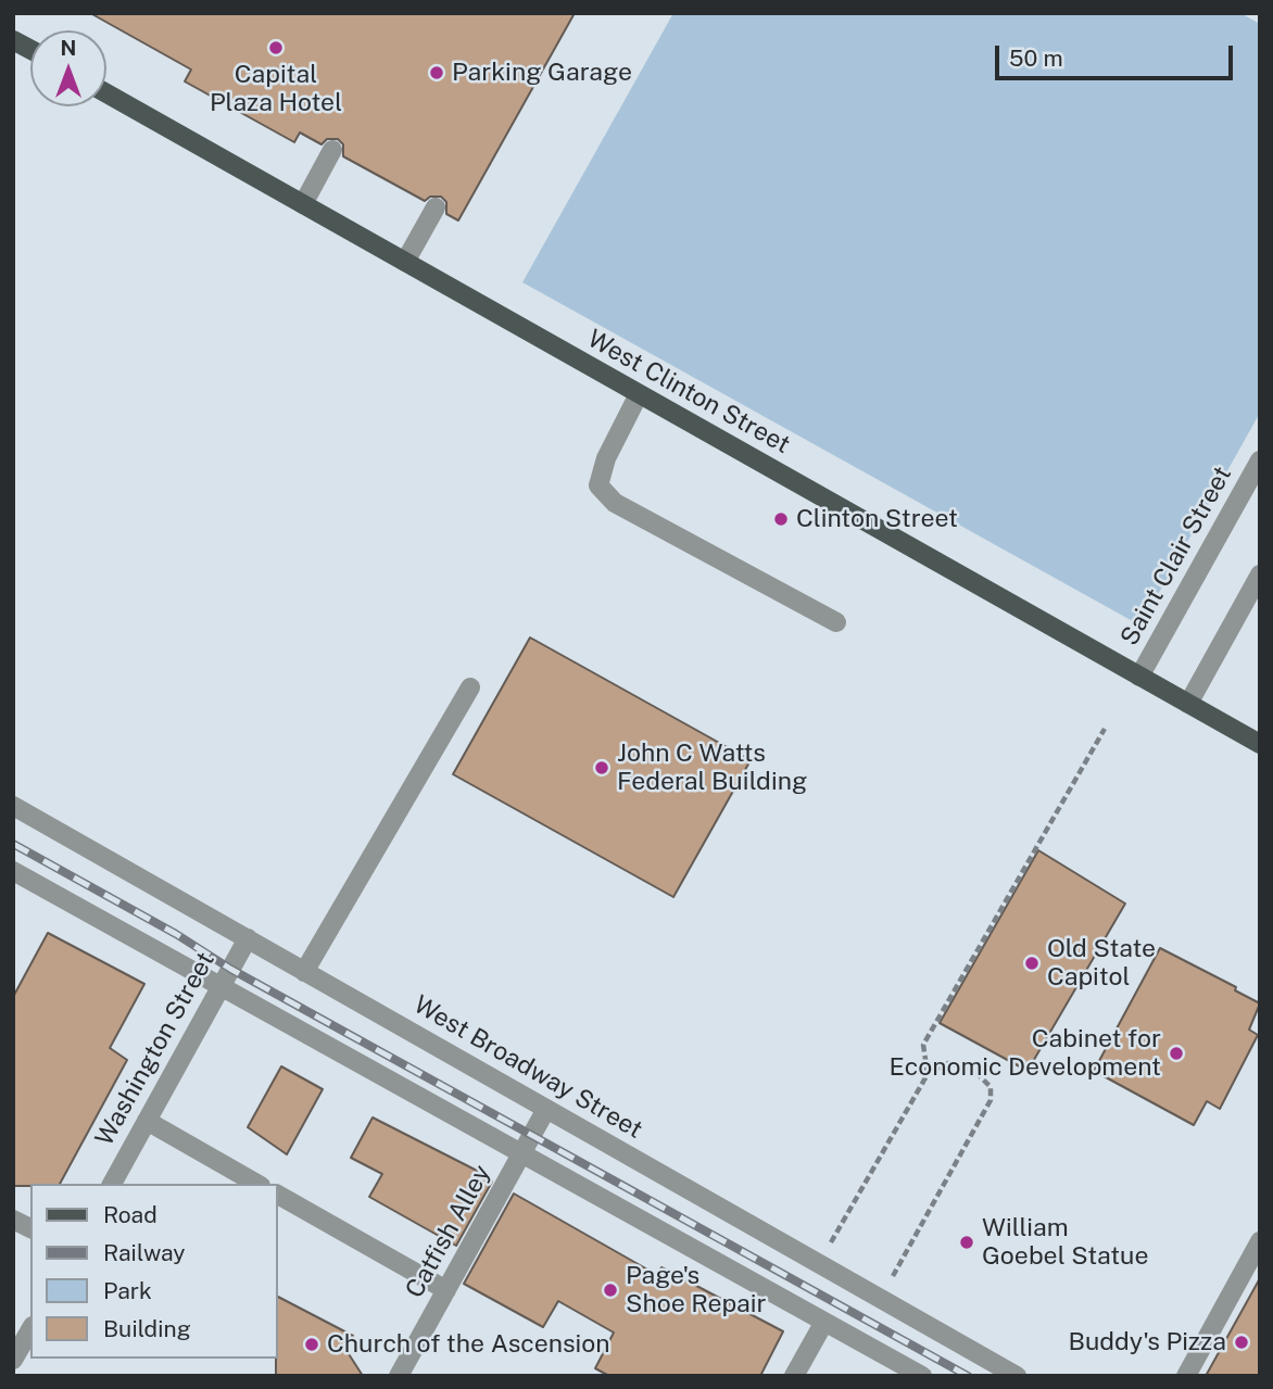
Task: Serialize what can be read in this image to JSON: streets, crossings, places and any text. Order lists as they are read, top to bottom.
{
  "streets": {
    "main road": ["West Clinton Street"],
    "street": [
      "Saint Clair Street",
      "Washington Street",
      "West Broadway Street",
      "Catfish Alley"
    ]
  },
  "crossings": [
    ["West Clinton Street", "Saint Clair Street"],
    ["Washington Street", "West Broadway Street"],
    ["West Broadway Street", "Catfish Alley"]
  ],
  "places": [
    "Capital Plaza Hotel",
    "Parking Garage",
    "Clinton Street",
    "John C Watts Federal Building",
    "Old State Capitol",
    "Cabinet for Economic Development",
    "William Goebel Statue",
    "Page's Shoe Repair",
    "Buddy's Pizza",
    "Church of the Ascension"
  ],
  "legend": [
    "Road",
    "Railway",
    "Park",
    "Building"
  ],
  "scale_bar": "50 m",
  "north": "top"
}
